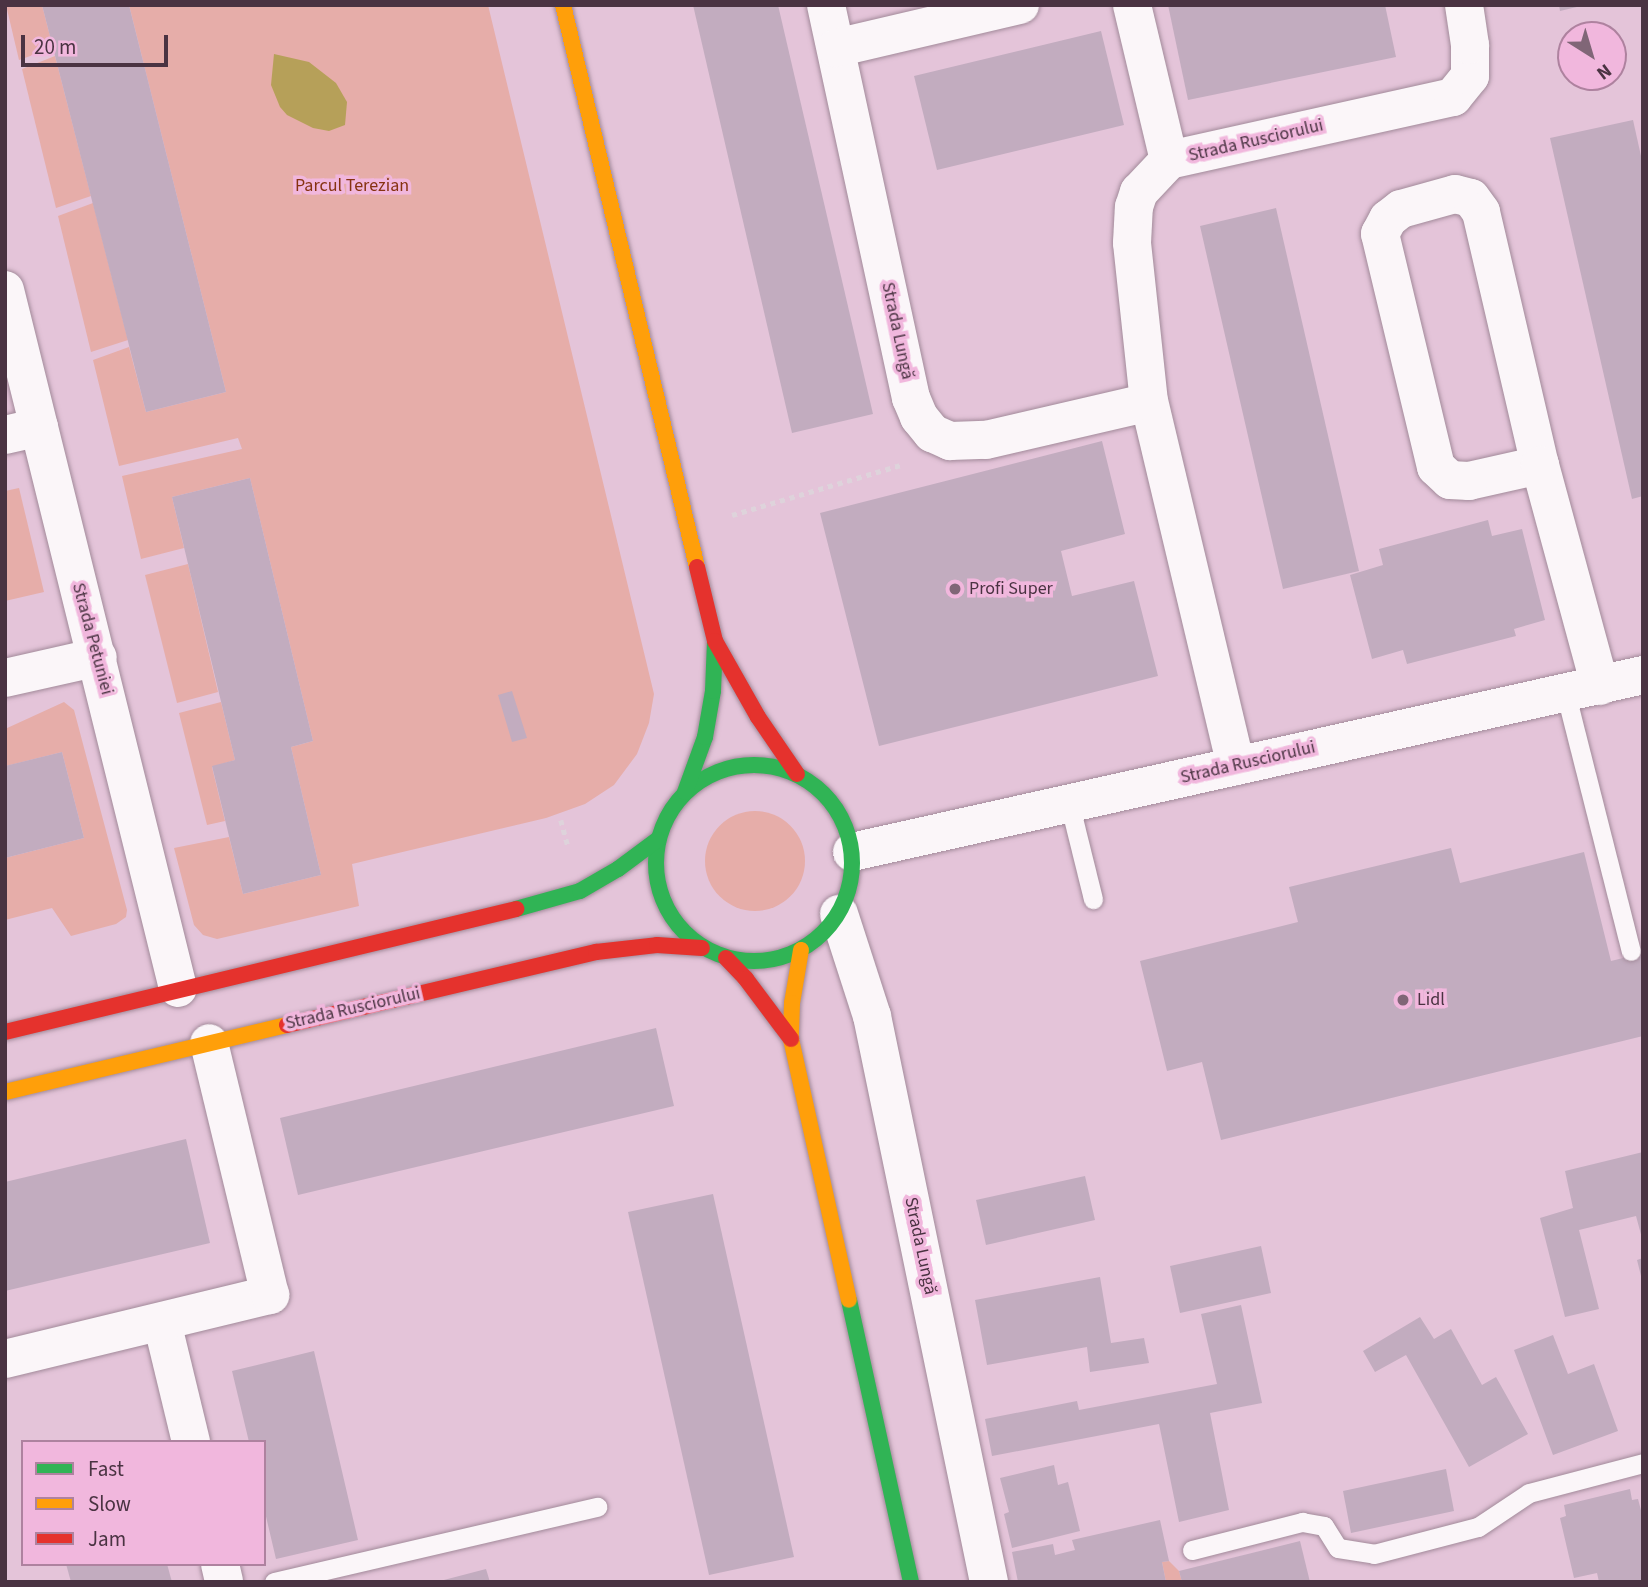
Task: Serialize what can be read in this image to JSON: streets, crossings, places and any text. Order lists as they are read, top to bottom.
{
  "streets": {
    "main road": ["Strada Rusciorului"],
    "street": ["Strada Lungă", "Strada Petuniei"]
  },
  "crossings": [
    ["Strada Rusciorului", "Strada Lungă"]
  ],
  "parks": ["Parcul Terezian"],
  "places": ["Profi Super", "Lidl"],
  "legend": ["Fast", "Slow", "Jam"],
  "scale_bar": "20 m",
  "north": "bottom right"
}
